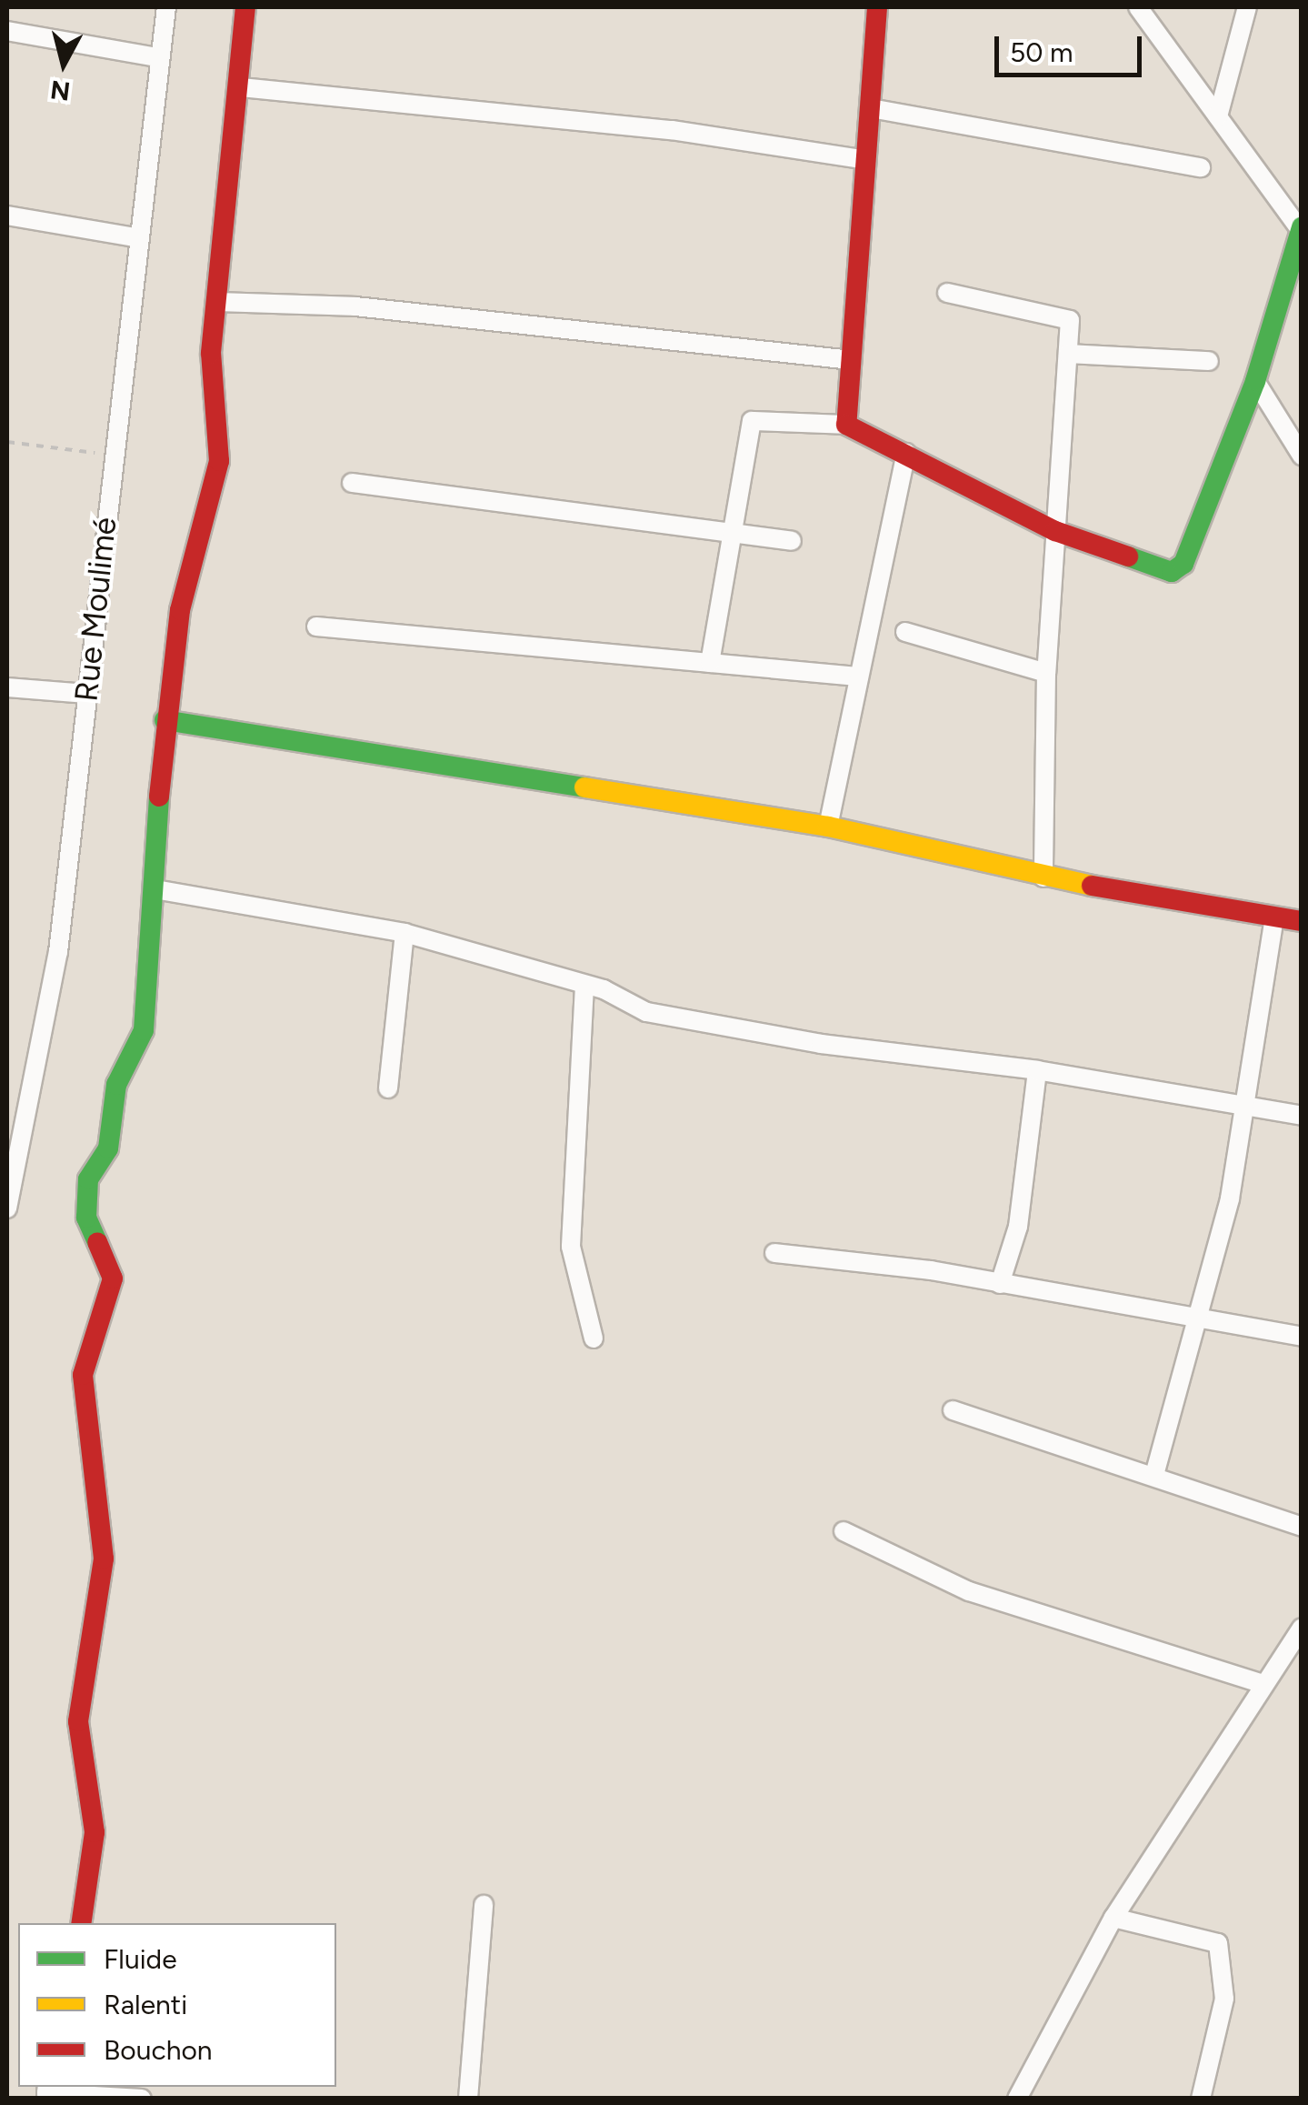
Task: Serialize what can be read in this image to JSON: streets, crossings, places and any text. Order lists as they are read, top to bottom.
{
  "streets": {
    "street": ["Rue Moulimé"]
  },
  "legend": ["Fluide", "Ralenti", "Bouchon"],
  "scale_bar": "50 m",
  "north": "bottom"
}
